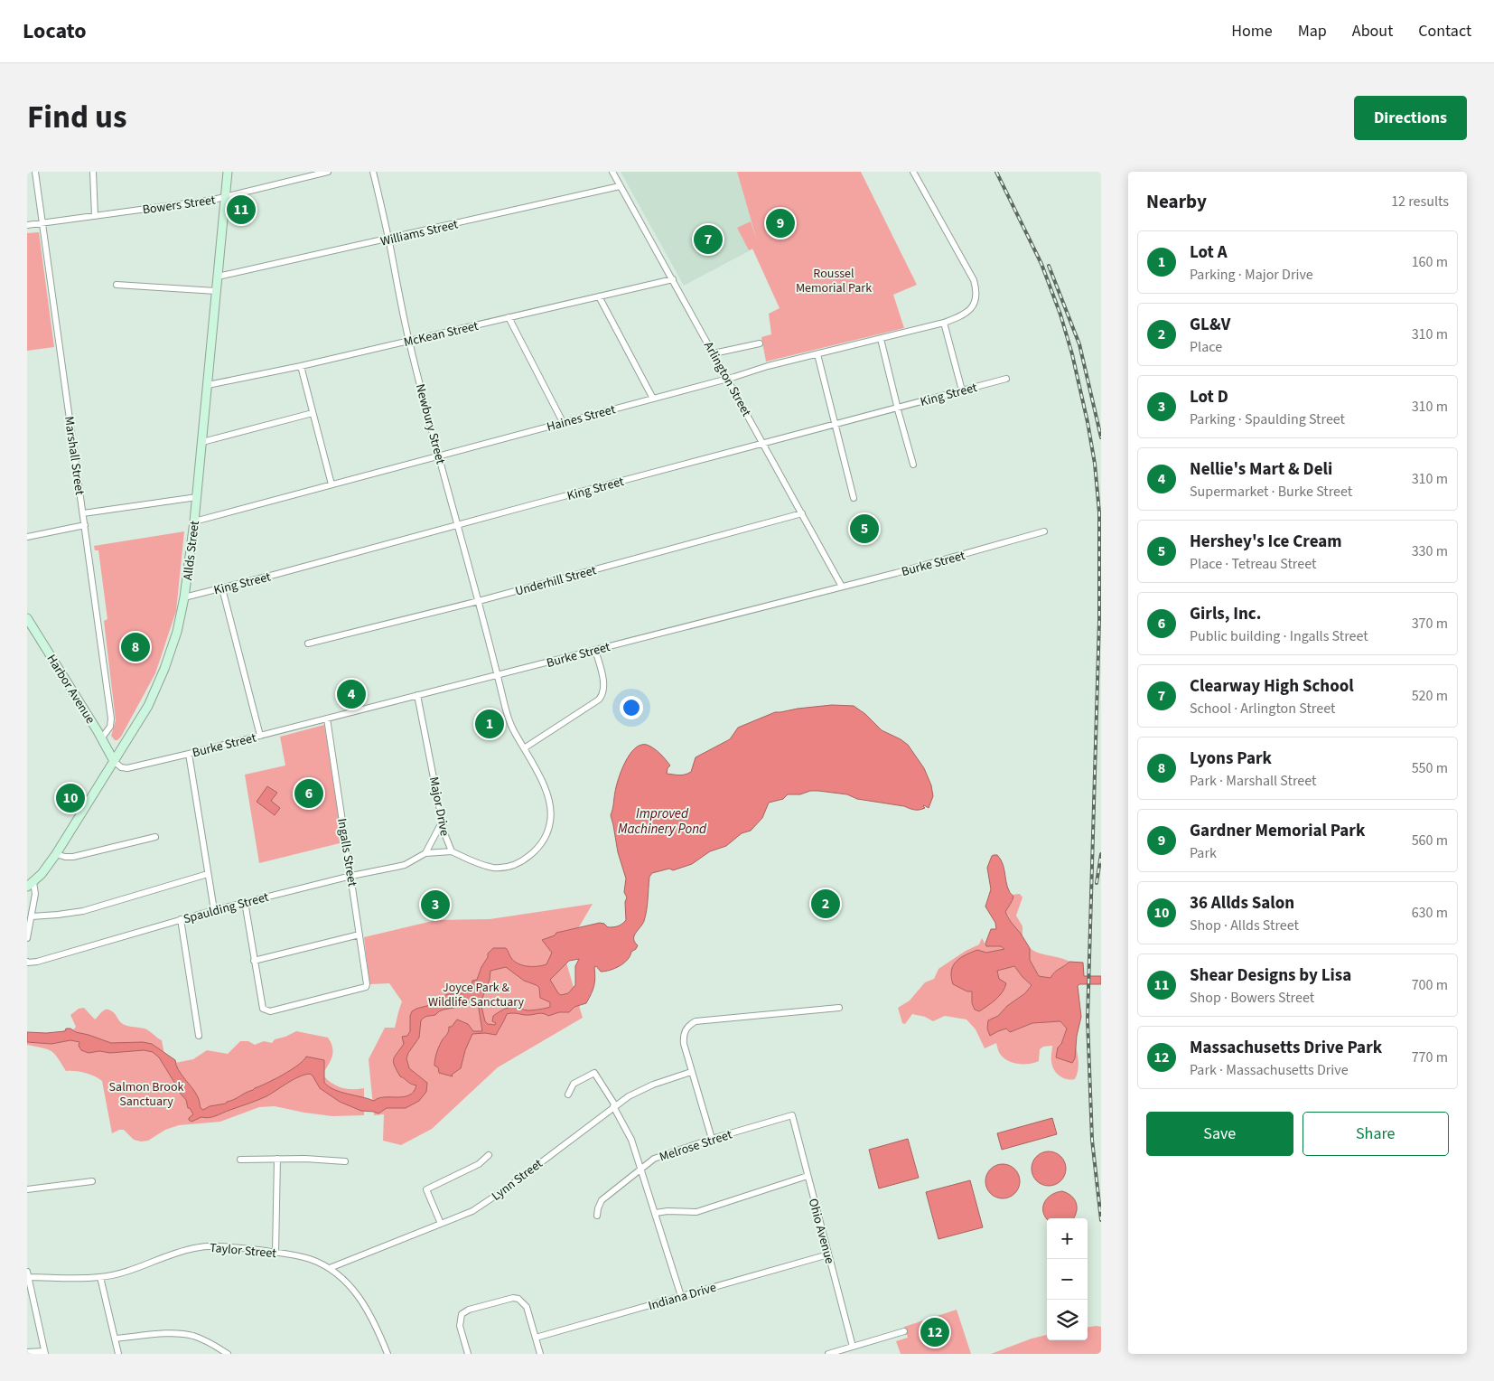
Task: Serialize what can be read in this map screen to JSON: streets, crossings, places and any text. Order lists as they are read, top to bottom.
{
  "streets": {
    "street": [
      "Bowers Street",
      "Williams Street",
      "McKean Street",
      "Arlington Street",
      "King Street",
      "Haines Street",
      "Newbury Street",
      "Marshall Street",
      "Allds Street",
      "Burke Street",
      "Underhill Street",
      "Harbor Avenue",
      "Major Drive",
      "Ingalls Street",
      "Spaulding Street",
      "Melrose Street",
      "Lynn Street",
      "Ohio Avenue",
      "Taylor Street",
      "Indiana Drive"
    ]
  },
  "crossings": [
    ["Bowers Street", "Marshall Street"],
    ["Bowers Street", "Allds Street"],
    ["Williams Street", "Arlington Street"],
    ["Williams Street", "Newbury Street"],
    ["Williams Street", "Allds Street"],
    ["McKean Street", "Arlington Street"],
    ["McKean Street", "Newbury Street"],
    ["McKean Street", "Allds Street"],
    ["Arlington Street", "King Street"],
    ["Arlington Street", "Haines Street"],
    ["Arlington Street", "Burke Street"],
    ["Arlington Street", "Underhill Street"],
    ["King Street", "Newbury Street"],
    ["King Street", "Allds Street"],
    ["Haines Street", "Newbury Street"],
    ["Haines Street", "Allds Street"],
    ["Newbury Street", "Burke Street"],
    ["Newbury Street", "Underhill Street"],
    ["Newbury Street", "Major Drive"],
    ["Marshall Street", "Harbor Avenue"],
    ["Allds Street", "Burke Street"],
    ["Allds Street", "Harbor Avenue"],
    ["Burke Street", "Harbor Avenue"],
    ["Burke Street", "Major Drive"],
    ["Burke Street", "Ingalls Street"],
    ["Major Drive", "Spaulding Street"],
    ["Ingalls Street", "Spaulding Street"],
    ["Melrose Street", "Ohio Avenue"],
    ["Lynn Street", "Taylor Street"],
    ["Ohio Avenue", "Indiana Drive"]
  ],
  "water": ["Improved Machinery Pond"],
  "parks": ["Roussel Memorial Park", "Joyce Park & Wildlife Sanctuary", "Salmon Brook Sanctuary"],
  "page": {
    "header": "Locato",
    "nav": [
      "Home",
      "Map",
      "About",
      "Contact"
    ],
    "title": "Find us",
    "buttons": [
      "Directions",
      ["Save", "Share"]
    ],
    "heading": ["Nearby", "12 results"],
    "pins": [
      "11",
      "9",
      "7",
      "5",
      "8",
      "4",
      "1",
      "6",
      "10",
      "2",
      "3",
      "12"
    ],
    "list": [
      {
        "mark": "1",
        "name": "Lot A",
        "note": "Parking · Major Drive",
        "value": "160 m"
      },
      {
        "mark": "2",
        "name": "GL&V",
        "note": "Place",
        "value": "310 m"
      },
      {
        "mark": "3",
        "name": "Lot D",
        "note": "Parking · Spaulding Street",
        "value": "310 m"
      },
      {
        "mark": "4",
        "name": "Nellie's Mart & Deli",
        "note": "Supermarket · Burke Street",
        "value": "310 m"
      },
      {
        "mark": "5",
        "name": "Hershey's Ice Cream",
        "note": "Place · Tetreau Street",
        "value": "330 m"
      },
      {
        "mark": "6",
        "name": "Girls, Inc.",
        "note": "Public building · Ingalls Street",
        "value": "370 m"
      },
      {
        "mark": "7",
        "name": "Clearway High School",
        "note": "School · Arlington Street",
        "value": "520 m"
      },
      {
        "mark": "8",
        "name": "Lyons Park",
        "note": "Park · Marshall Street",
        "value": "550 m"
      },
      {
        "mark": "9",
        "name": "Gardner Memorial Park",
        "note": "Park",
        "value": "560 m"
      },
      {
        "mark": "10",
        "name": "36 Allds Salon",
        "note": "Shop · Allds Street",
        "value": "630 m"
      },
      {
        "mark": "11",
        "name": "Shear Designs by Lisa",
        "note": "Shop · Bowers Street",
        "value": "700 m"
      },
      {
        "mark": "12",
        "name": "Massachusetts Drive Park",
        "note": "Park · Massachusetts Drive",
        "value": "770 m"
      }
    ],
    "map_buttons": ["+", "−"]
  }
}
